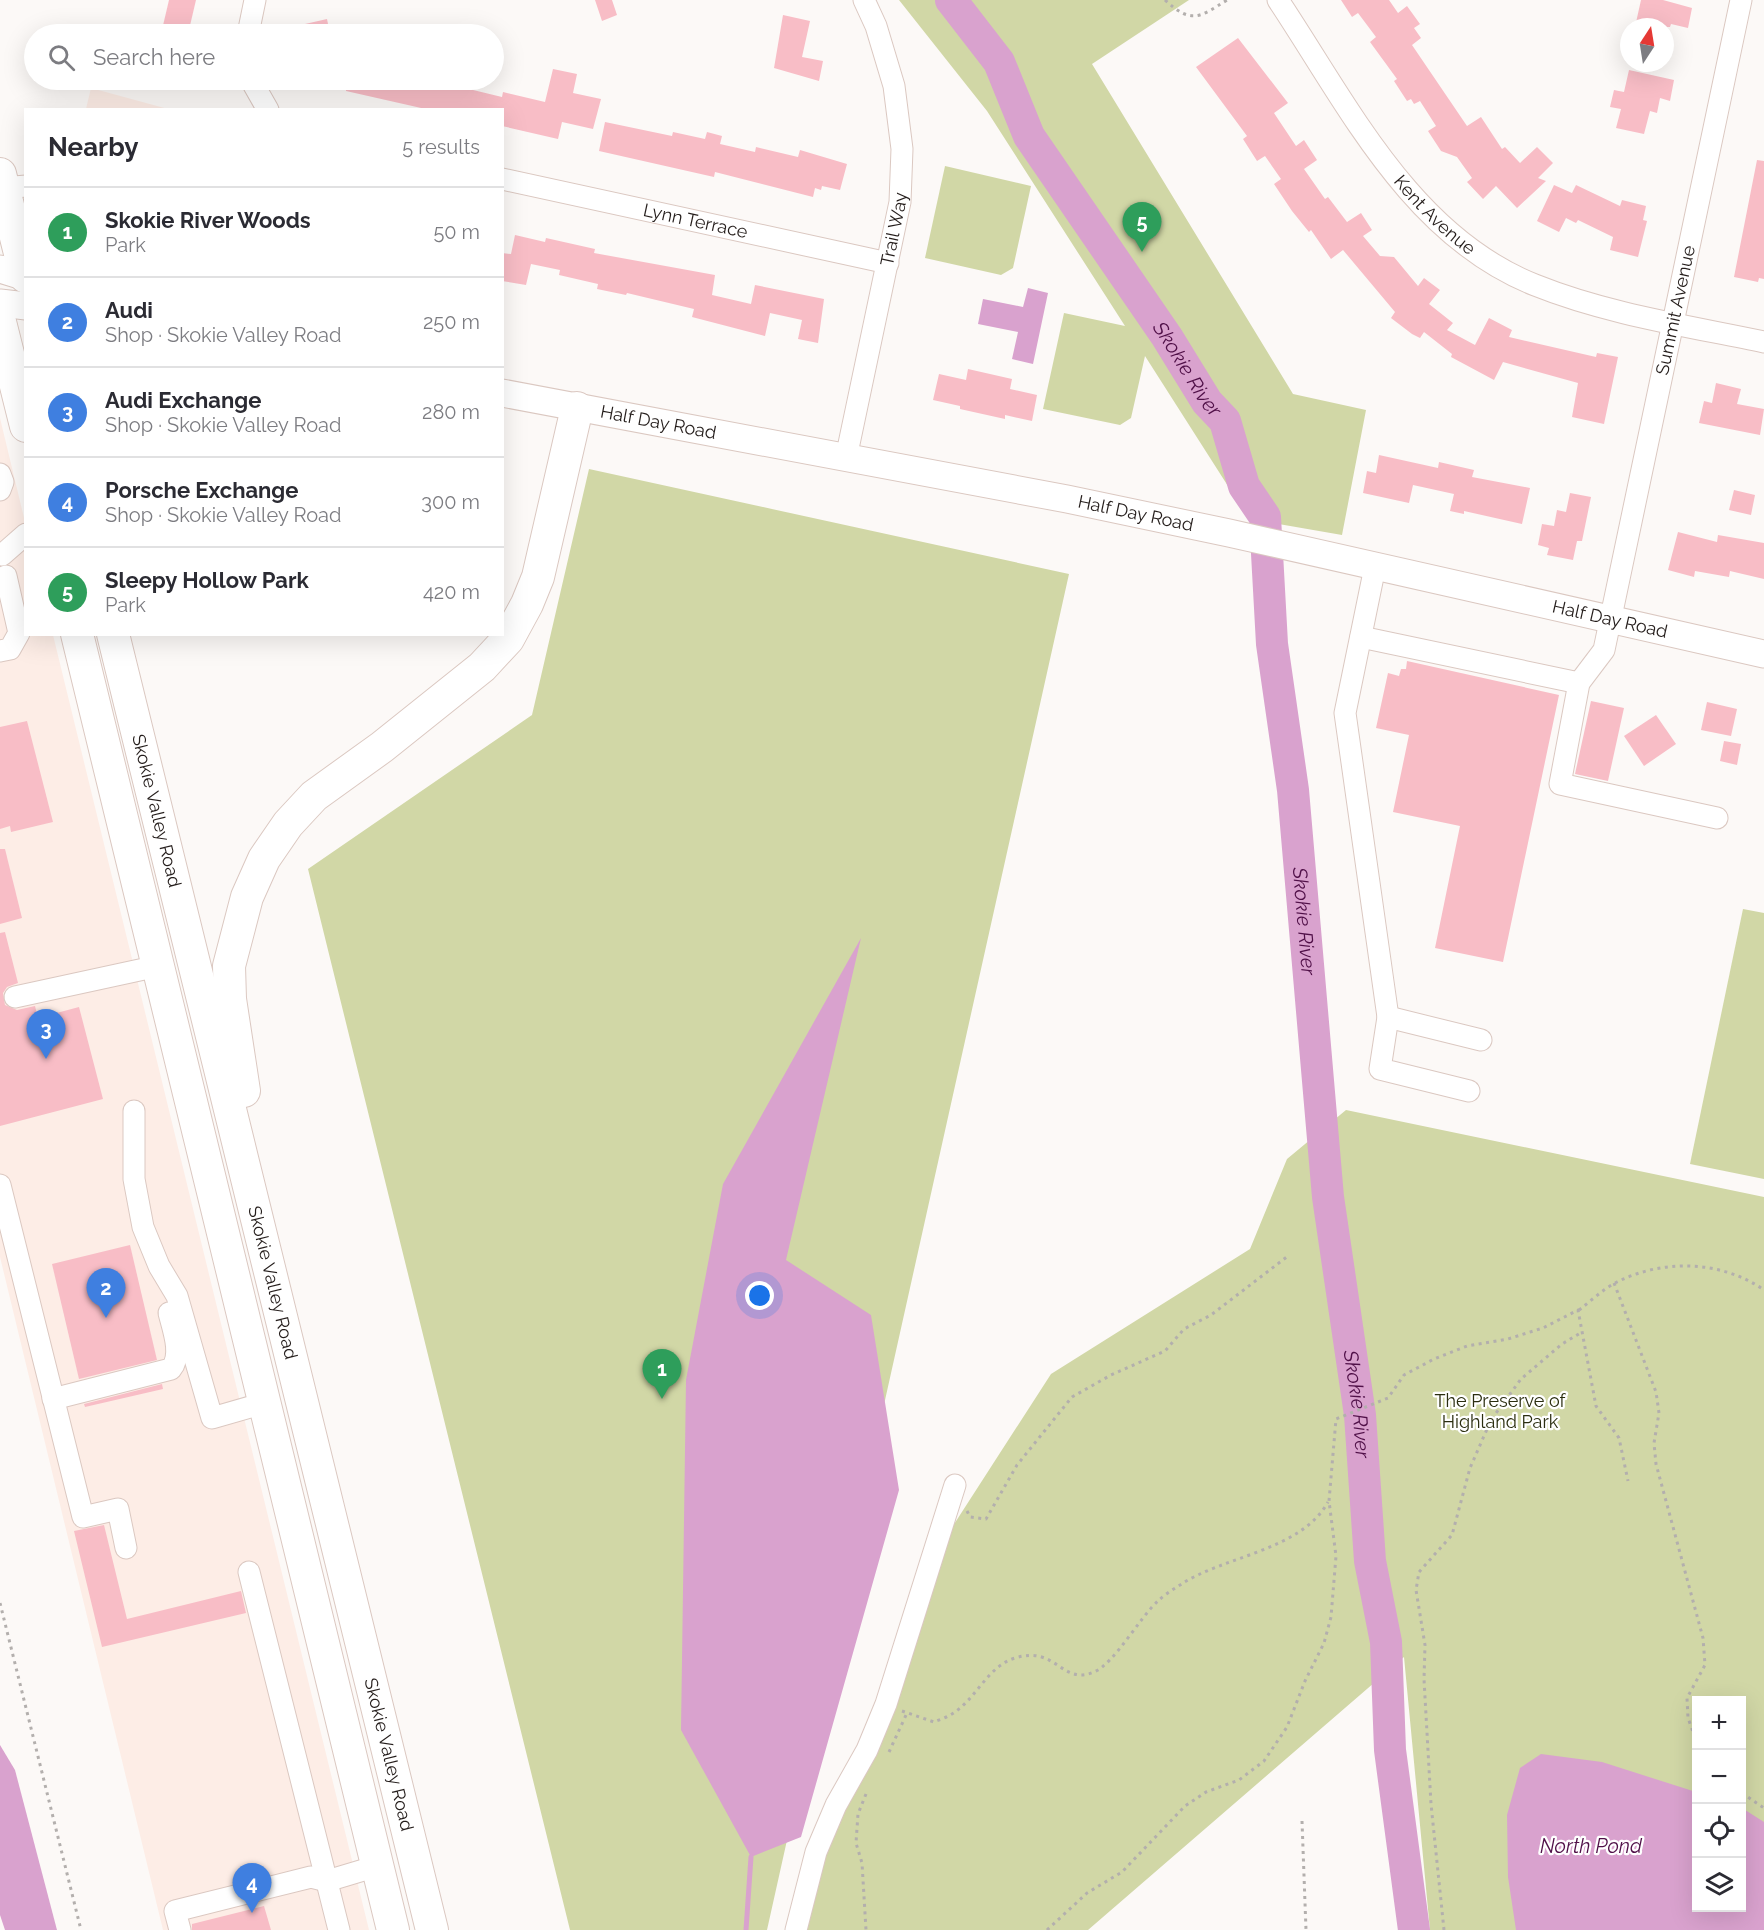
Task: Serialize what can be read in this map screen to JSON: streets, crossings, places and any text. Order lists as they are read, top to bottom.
{
  "streets": {
    "highway": ["Skokie Valley Road"],
    "main road": ["Half Day Road"],
    "street": [
      "Kent Avenue",
      "Lynn Terrace",
      "Trail Way",
      "Summit Avenue"
    ]
  },
  "crossings": [
    ["Kent Avenue", "Summit Avenue"],
    ["Lynn Terrace", "Trail Way"],
    ["Trail Way", "Half Day Road"],
    ["Summit Avenue", "Half Day Road"]
  ],
  "water": ["Skokie River", "North Pond"],
  "parks": ["The Preserve of Highland Park"],
  "north": "top",
  "page": {
    "search": "Search here",
    "heading": ["Nearby", "5 results"],
    "list": [
      {
        "mark": "1",
        "name": "Skokie River Woods",
        "note": "Park",
        "value": "50 m"
      },
      {
        "mark": "2",
        "name": "Audi",
        "note": "Shop · Skokie Valley Road",
        "value": "250 m"
      },
      {
        "mark": "3",
        "name": "Audi Exchange",
        "note": "Shop · Skokie Valley Road",
        "value": "280 m"
      },
      {
        "mark": "4",
        "name": "Porsche Exchange",
        "note": "Shop · Skokie Valley Road",
        "value": "300 m"
      },
      {
        "mark": "5",
        "name": "Sleepy Hollow Park",
        "note": "Park",
        "value": "420 m"
      }
    ],
    "pins": [
      "5",
      "3",
      "2",
      "1",
      "4"
    ],
    "map_buttons": ["+", "−"]
  }
}
